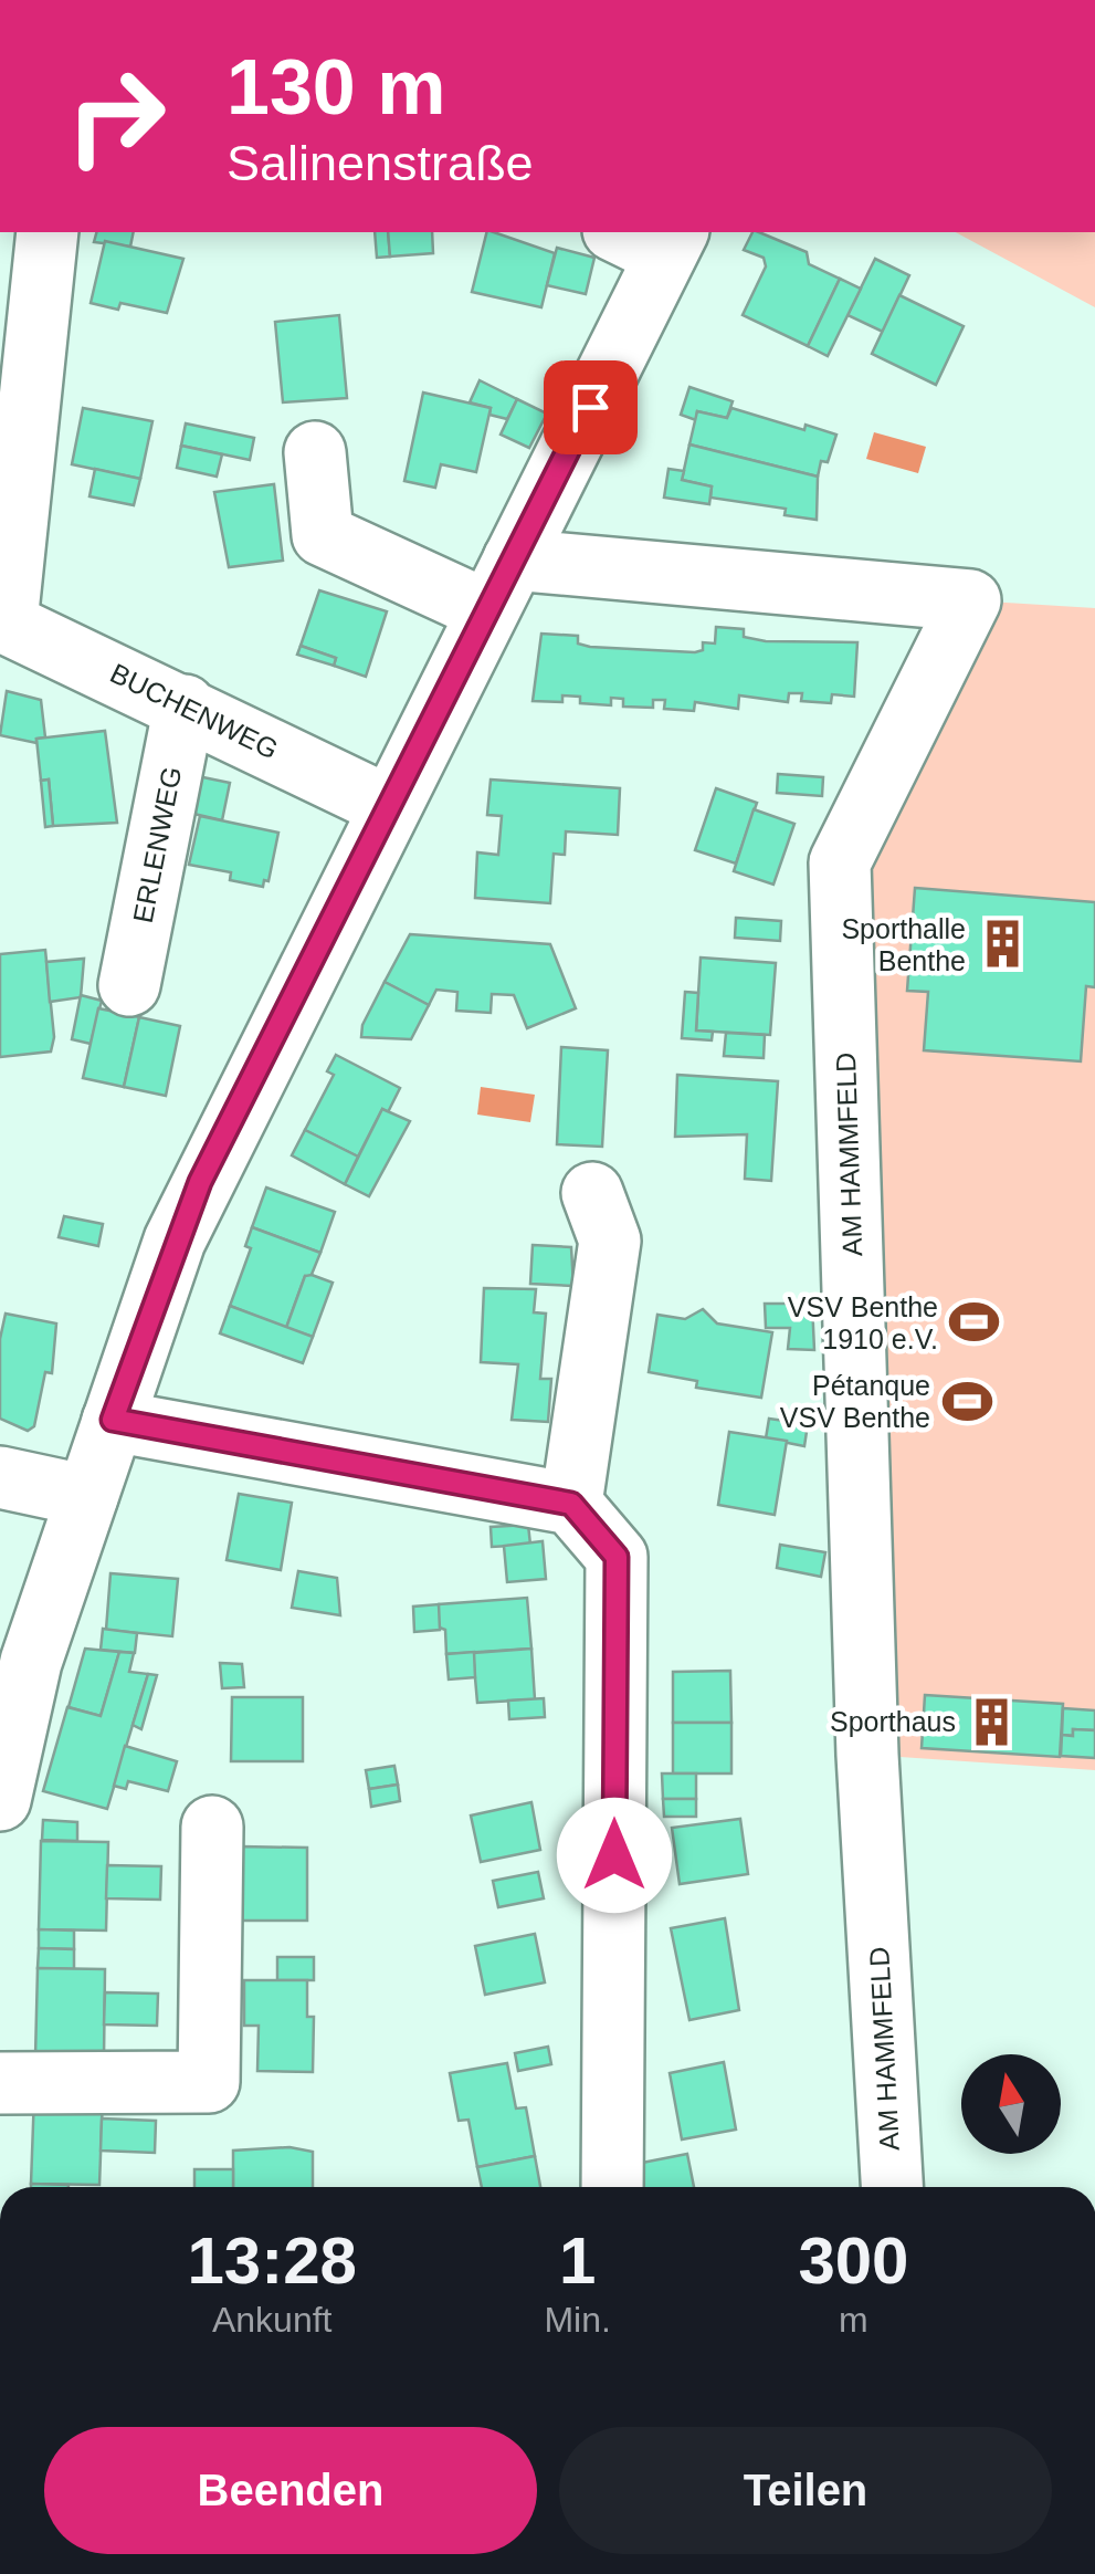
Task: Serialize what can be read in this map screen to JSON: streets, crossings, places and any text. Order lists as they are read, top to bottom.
{
  "streets": {
    "street": ["BUCHENWEG", "ERLENWEG", "AM HAMMFELD"]
  },
  "crossings": [
    ["BUCHENWEG", "ERLENWEG"]
  ],
  "places": {
    "building": ["Sporthalle Benthe", "Sporthaus"],
    "sports": ["VSV Benthe 1910 e.V.", "Pétanque VSV Benthe"]
  },
  "north": "top",
  "page": {
    "turn": ["130 m", "Salinenstraße"],
    "eta": [
      "13:28",
      "Ankunft",
      "1",
      "Min.",
      "300",
      "m"
    ],
    "buttons": ["Beenden", "Teilen"]
  }
}
